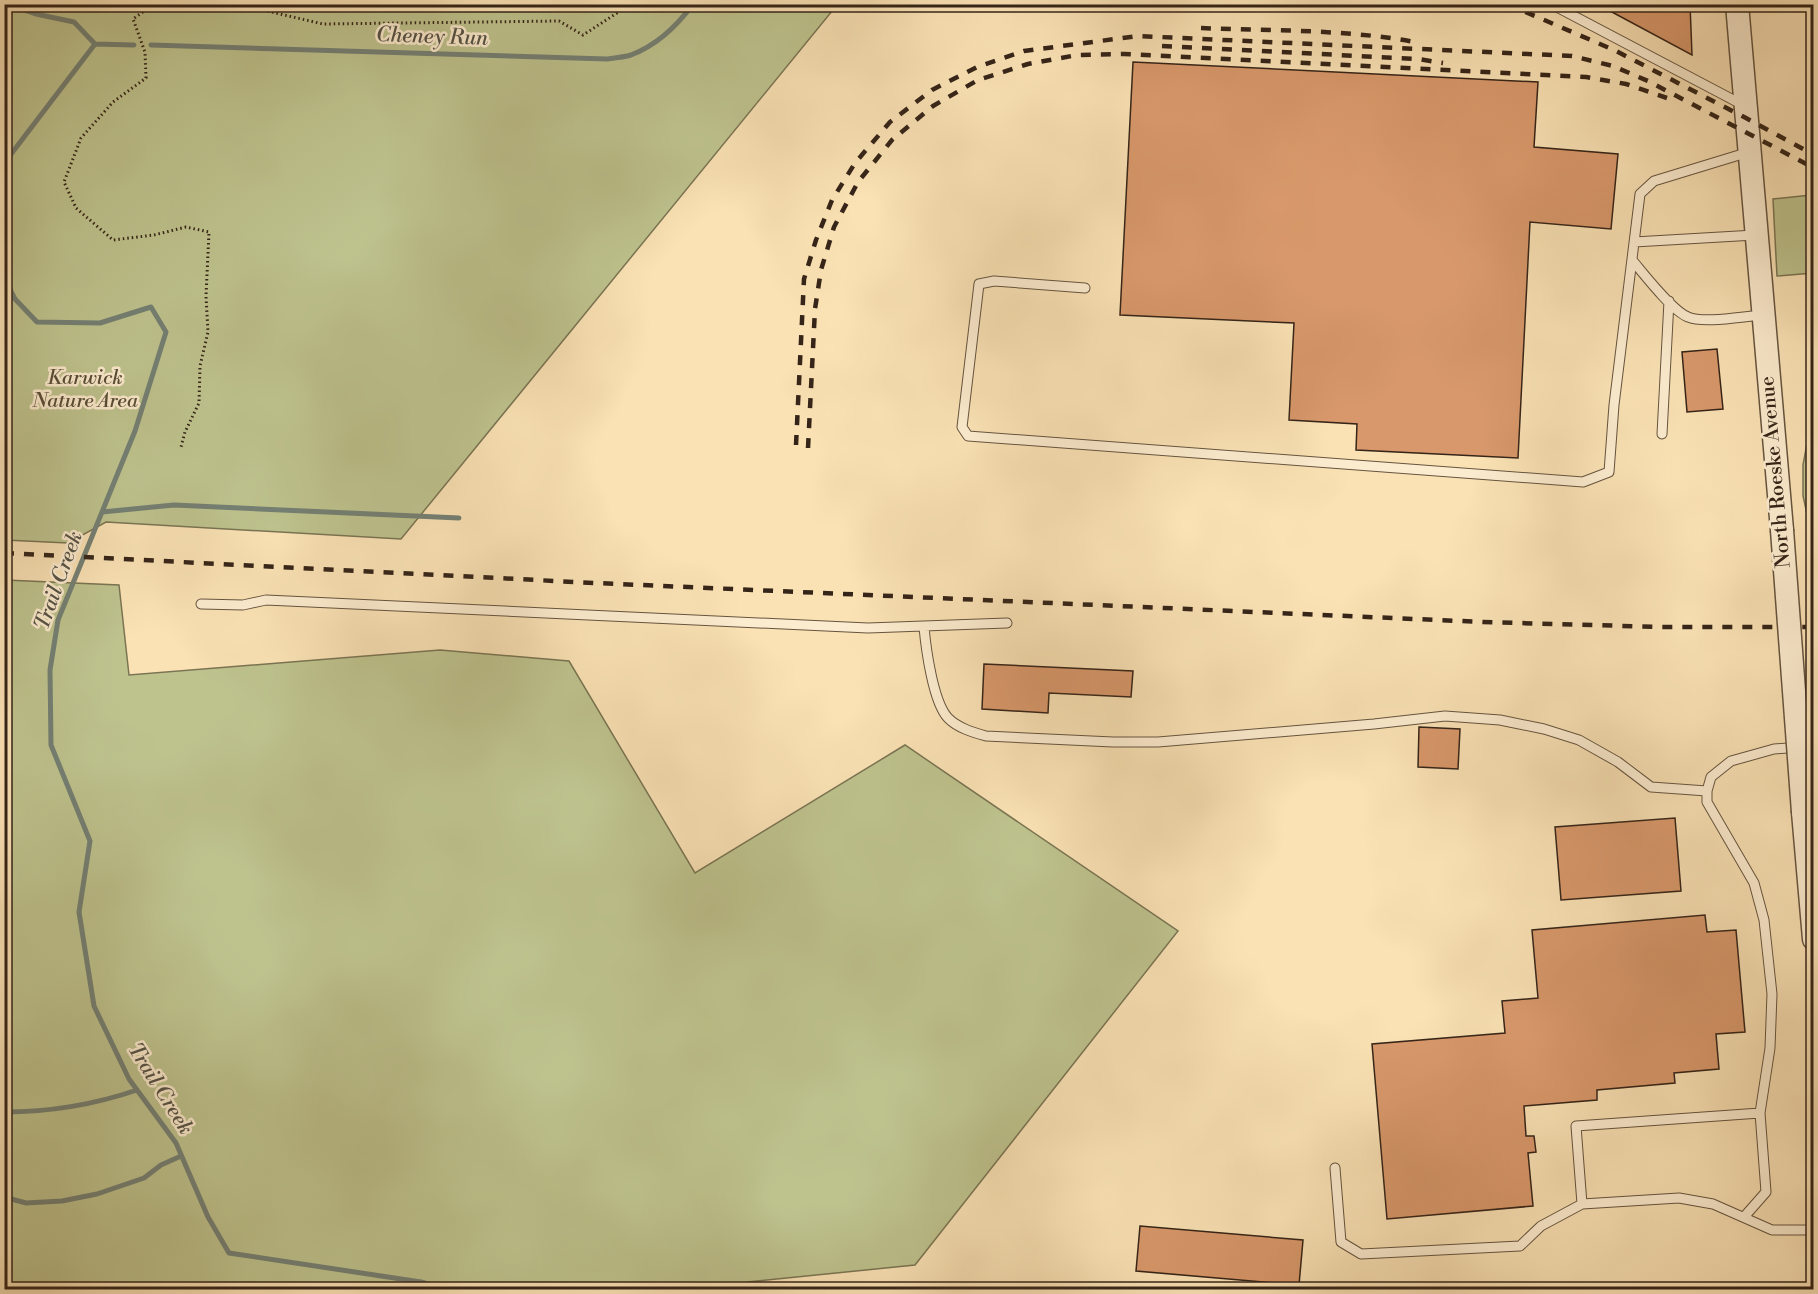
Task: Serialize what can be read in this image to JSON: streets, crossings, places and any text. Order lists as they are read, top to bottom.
{
  "streets": {
    "street": ["North Roeske Avenue"]
  },
  "water": ["Cheney Run", "Trail Creek"],
  "parks": ["Karwick Nature Area"]
}
